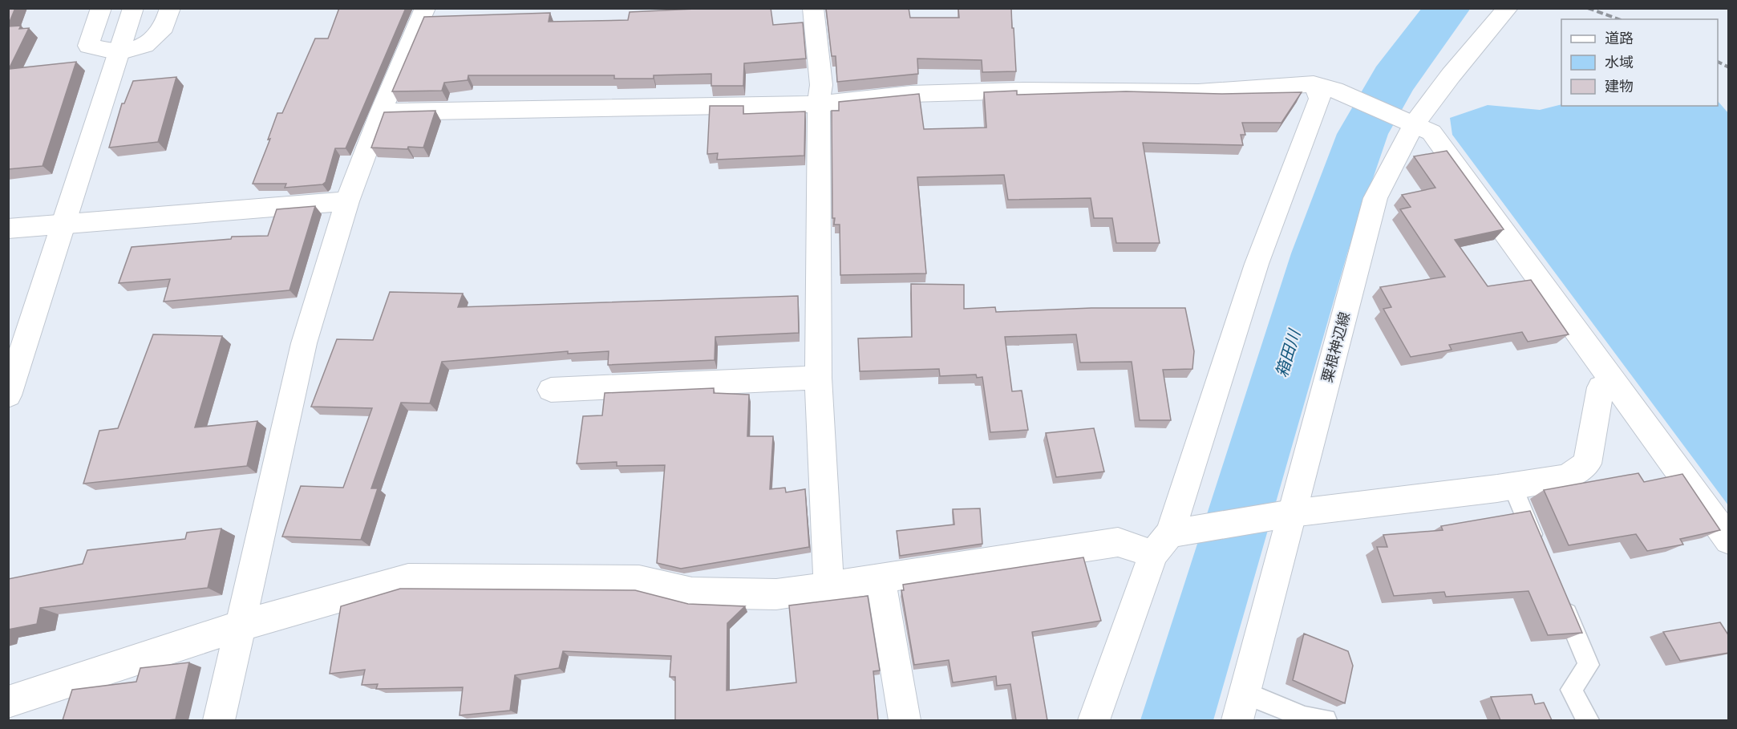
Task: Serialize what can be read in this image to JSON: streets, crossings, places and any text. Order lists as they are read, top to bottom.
{
  "streets": {
    "street": ["粟根神辺線"]
  },
  "water": ["箱田川"],
  "legend": ["道路", "水域", "建物"]
}
